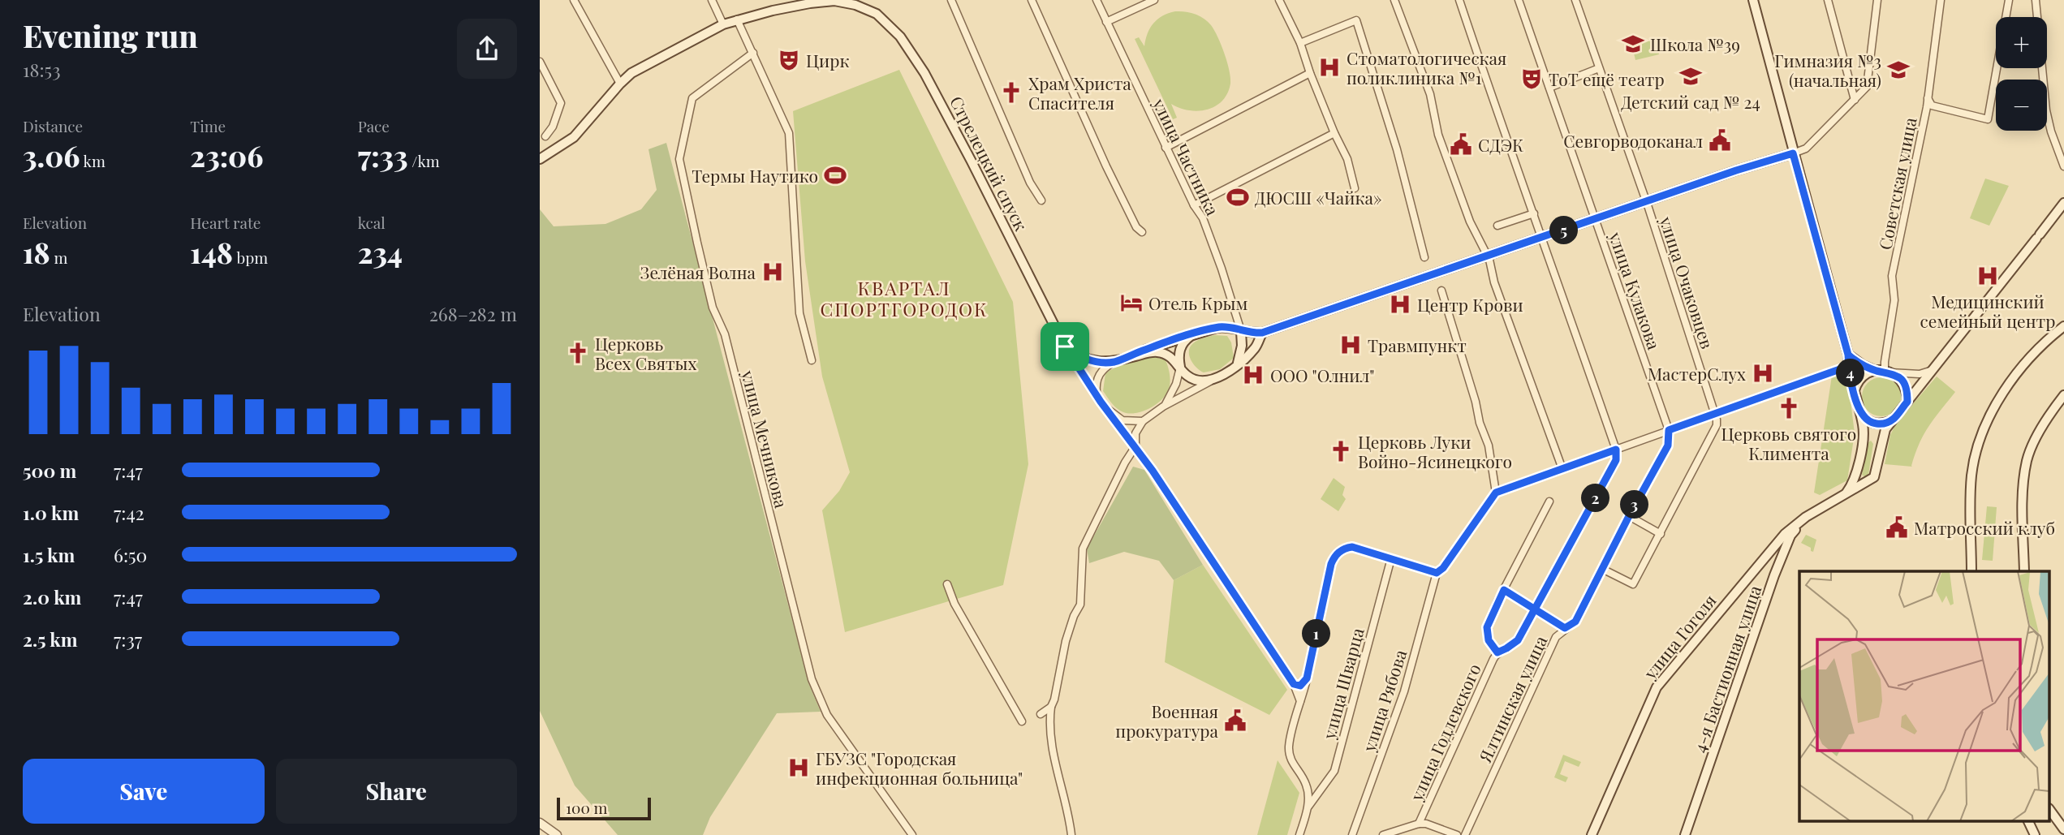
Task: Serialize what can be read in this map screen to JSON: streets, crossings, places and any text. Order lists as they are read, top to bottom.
{
  "streets": {
    "main road": ["Стрелецкий спуск", "улица Гоголя", "4-я Бастионная улица"],
    "street": [
      "улица Частника",
      "Советская улица",
      "улица Очаковцев",
      "улица Кулакова",
      "улица Мечникова",
      "улица Шварца",
      "Ялтинская улица",
      "улица Рябова",
      "улица Годлевского"
    ]
  },
  "crossings": [
    ["Советская улица", "улица Гоголя"],
    ["улица Кулакова", "Ялтинская улица"],
    ["улица Гоголя", "4-я Бастионная улица"]
  ],
  "districts": ["КВАРТАЛ СПОРТГОРОДОК"],
  "places": {
    "school or university": ["Школа №39", "Гимназия №3 (начальная)", "Детский сад № 24"],
    "theatre": ["Цирк", "ТоТ ещё театр"],
    "hospital": [
      "Стоматологическая поликлиника №1",
      "Зелёная Волна",
      "Медицинский семейный центр",
      "Центр Крови",
      "Травмпункт",
      "МастерСлух",
      "ООО \"Олнил\"",
      "ГБУЗС \"Городская инфекционная больница\""
    ],
    "church": [
      "Храм Христа Спасителя",
      "Церковь Всех Святых",
      "Церковь святого Климента",
      "Церковь Луки Войно-Ясинецкого"
    ],
    "public building": [
      "Севгорводоканал",
      "СДЭК",
      "Матросский клуб",
      "Военная прокуратура"
    ],
    "sports": ["Термы Наутико", "ДЮСШ «Чайка»"],
    "hotel": ["Отель Крым"]
  },
  "scale_bar": "100 m",
  "page": {
    "heading": ["Evening run", "18:53"],
    "map_buttons": ["+", "−"],
    "stats": [
      ["Distance", "3.06 km"],
      ["Time", "23:06"],
      ["Pace", "7:33 /km"],
      ["Elevation", "18 m"],
      ["Heart rate", "148 bpm"],
      ["kcal", "234"]
    ],
    "pins": [
      "5",
      "4",
      "2",
      "3",
      "1"
    ],
    "chart": ["Elevation", "268–282 m"],
    "list": [
      {
        "name": "500 m",
        "note": "7:47"
      },
      {
        "name": "1.0 km",
        "note": "7:42"
      },
      {
        "name": "1.5 km",
        "note": "6:50"
      },
      {
        "name": "2.0 km",
        "note": "7:47"
      },
      {
        "name": "2.5 km",
        "note": "7:37"
      }
    ],
    "buttons": ["Save", "Share"],
    "scale": "100 m"
  }
}
